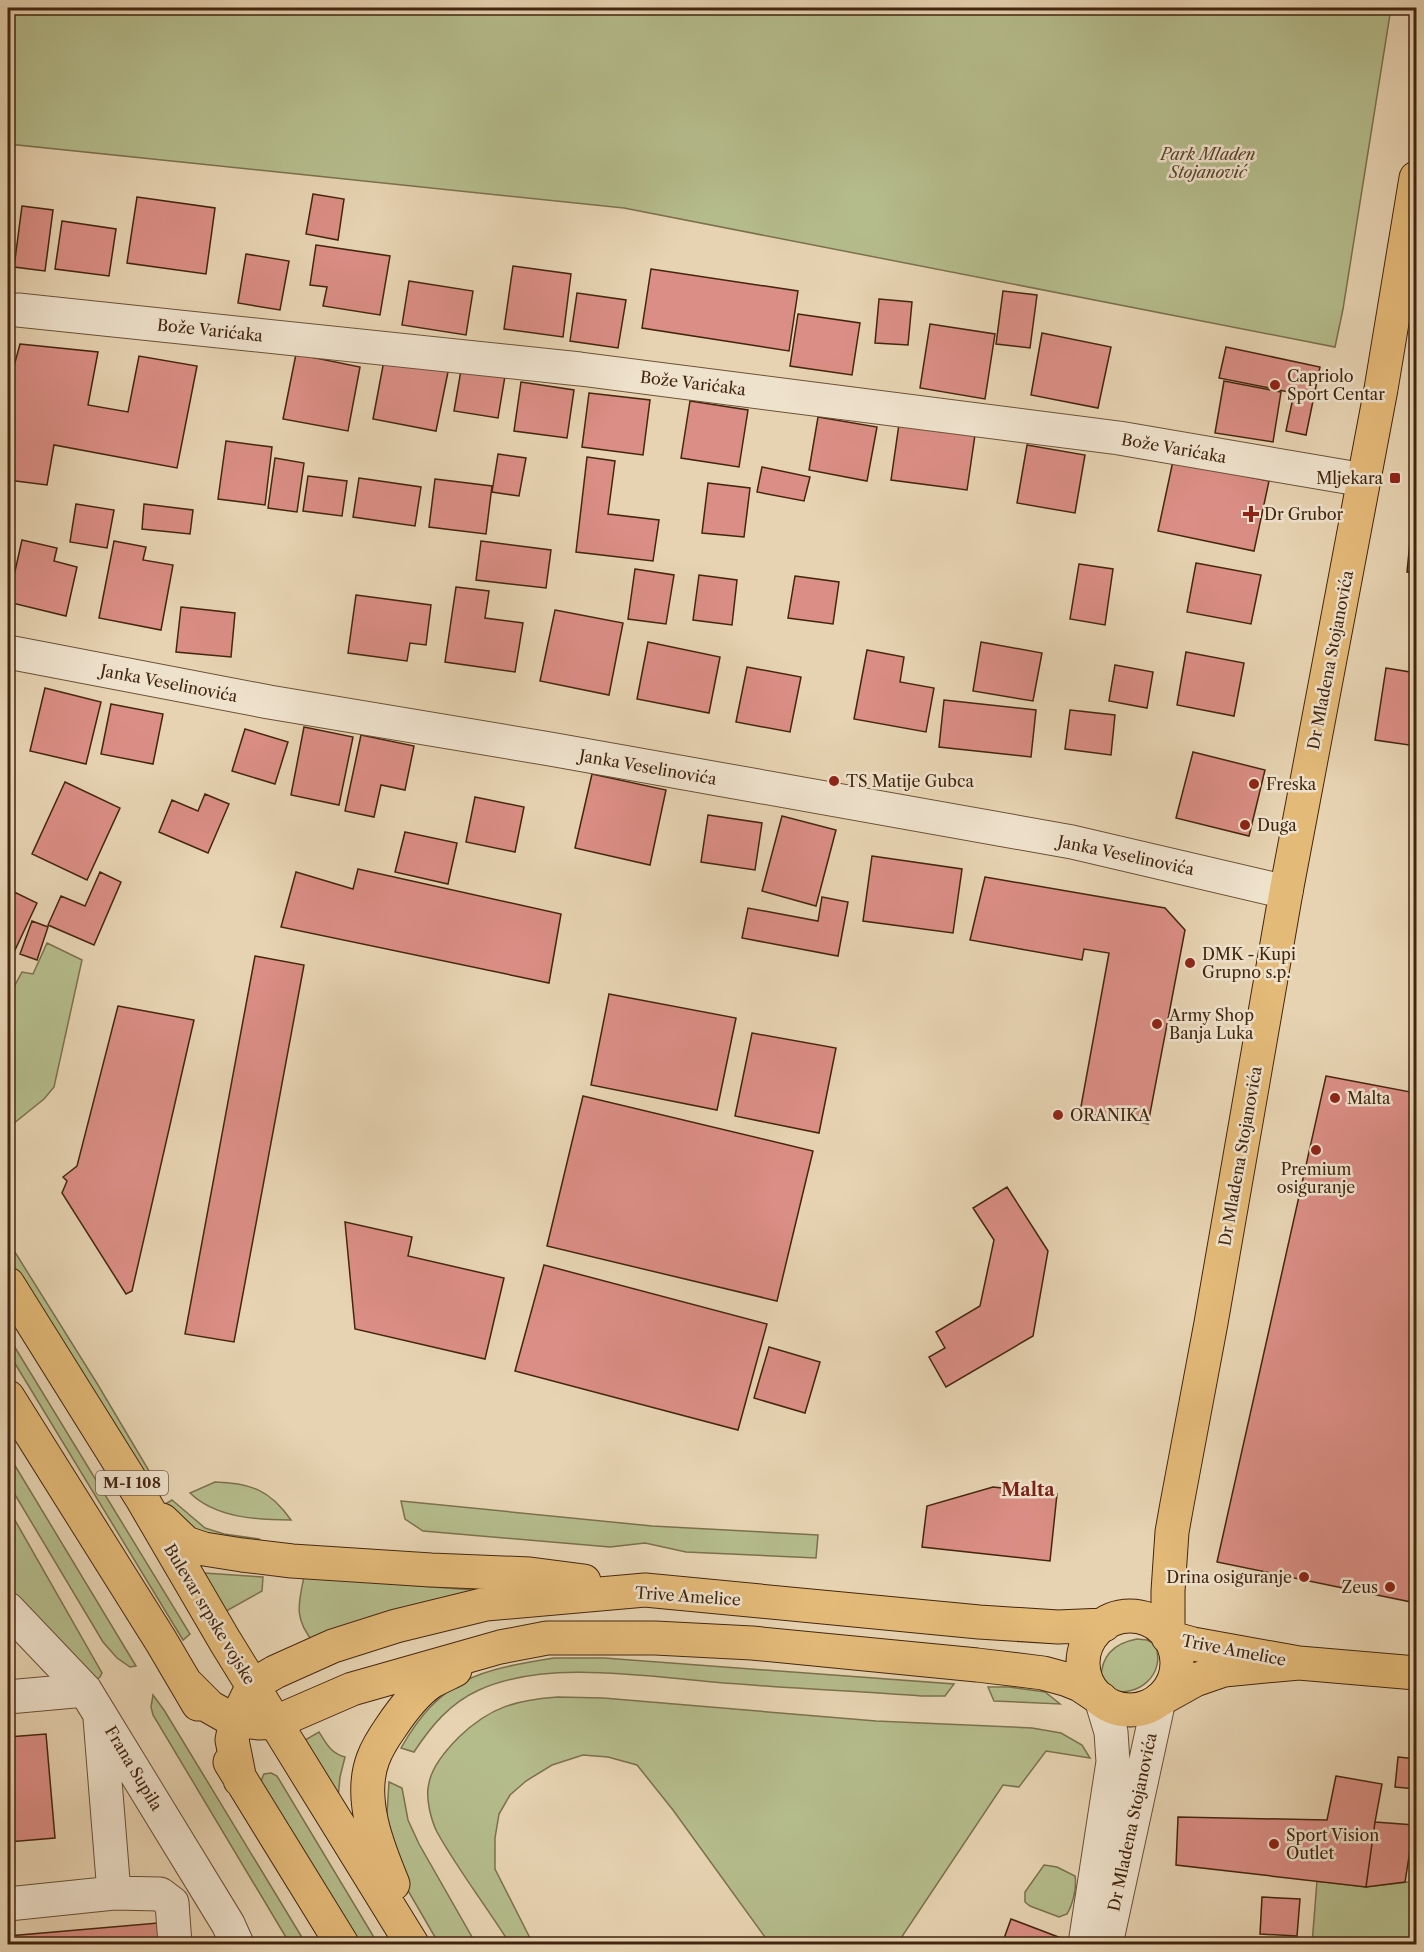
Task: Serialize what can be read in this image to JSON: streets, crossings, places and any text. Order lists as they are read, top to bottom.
{
  "streets": {
    "main road": [
      "Dr Mladena Stojanovića",
      "M-I 108",
      "Trive Amelice",
      "Bulevar srpske vojske"
    ],
    "street": ["Bože Varićaka", "Janka Veselinovića", "Frana Supila"]
  },
  "crossings": [
    ["Bože Varićaka", "Dr Mladena Stojanovića"],
    ["Dr Mladena Stojanovića", "Janka Veselinovića"],
    ["Dr Mladena Stojanovića", "Trive Amelice"],
    ["Trive Amelice", "Bulevar srpske vojske"]
  ],
  "districts": ["Malta"],
  "parks": ["Park Mladen Stojanović"],
  "places": {
    "other": [
      "Capriolo Sport Centar",
      "TS Matije Gubca",
      "Freska",
      "Duga",
      "DMK - Kupi Grupno s.p.",
      "Army Shop Banja Luka",
      "Malta",
      "ORANIKA",
      "Premium osiguranje",
      "Drina osiguranje",
      "Zeus",
      "Sport Vision Outlet"
    ],
    "transit": ["Mljekara"],
    "health": ["Dr Grubor"]
  }
}
